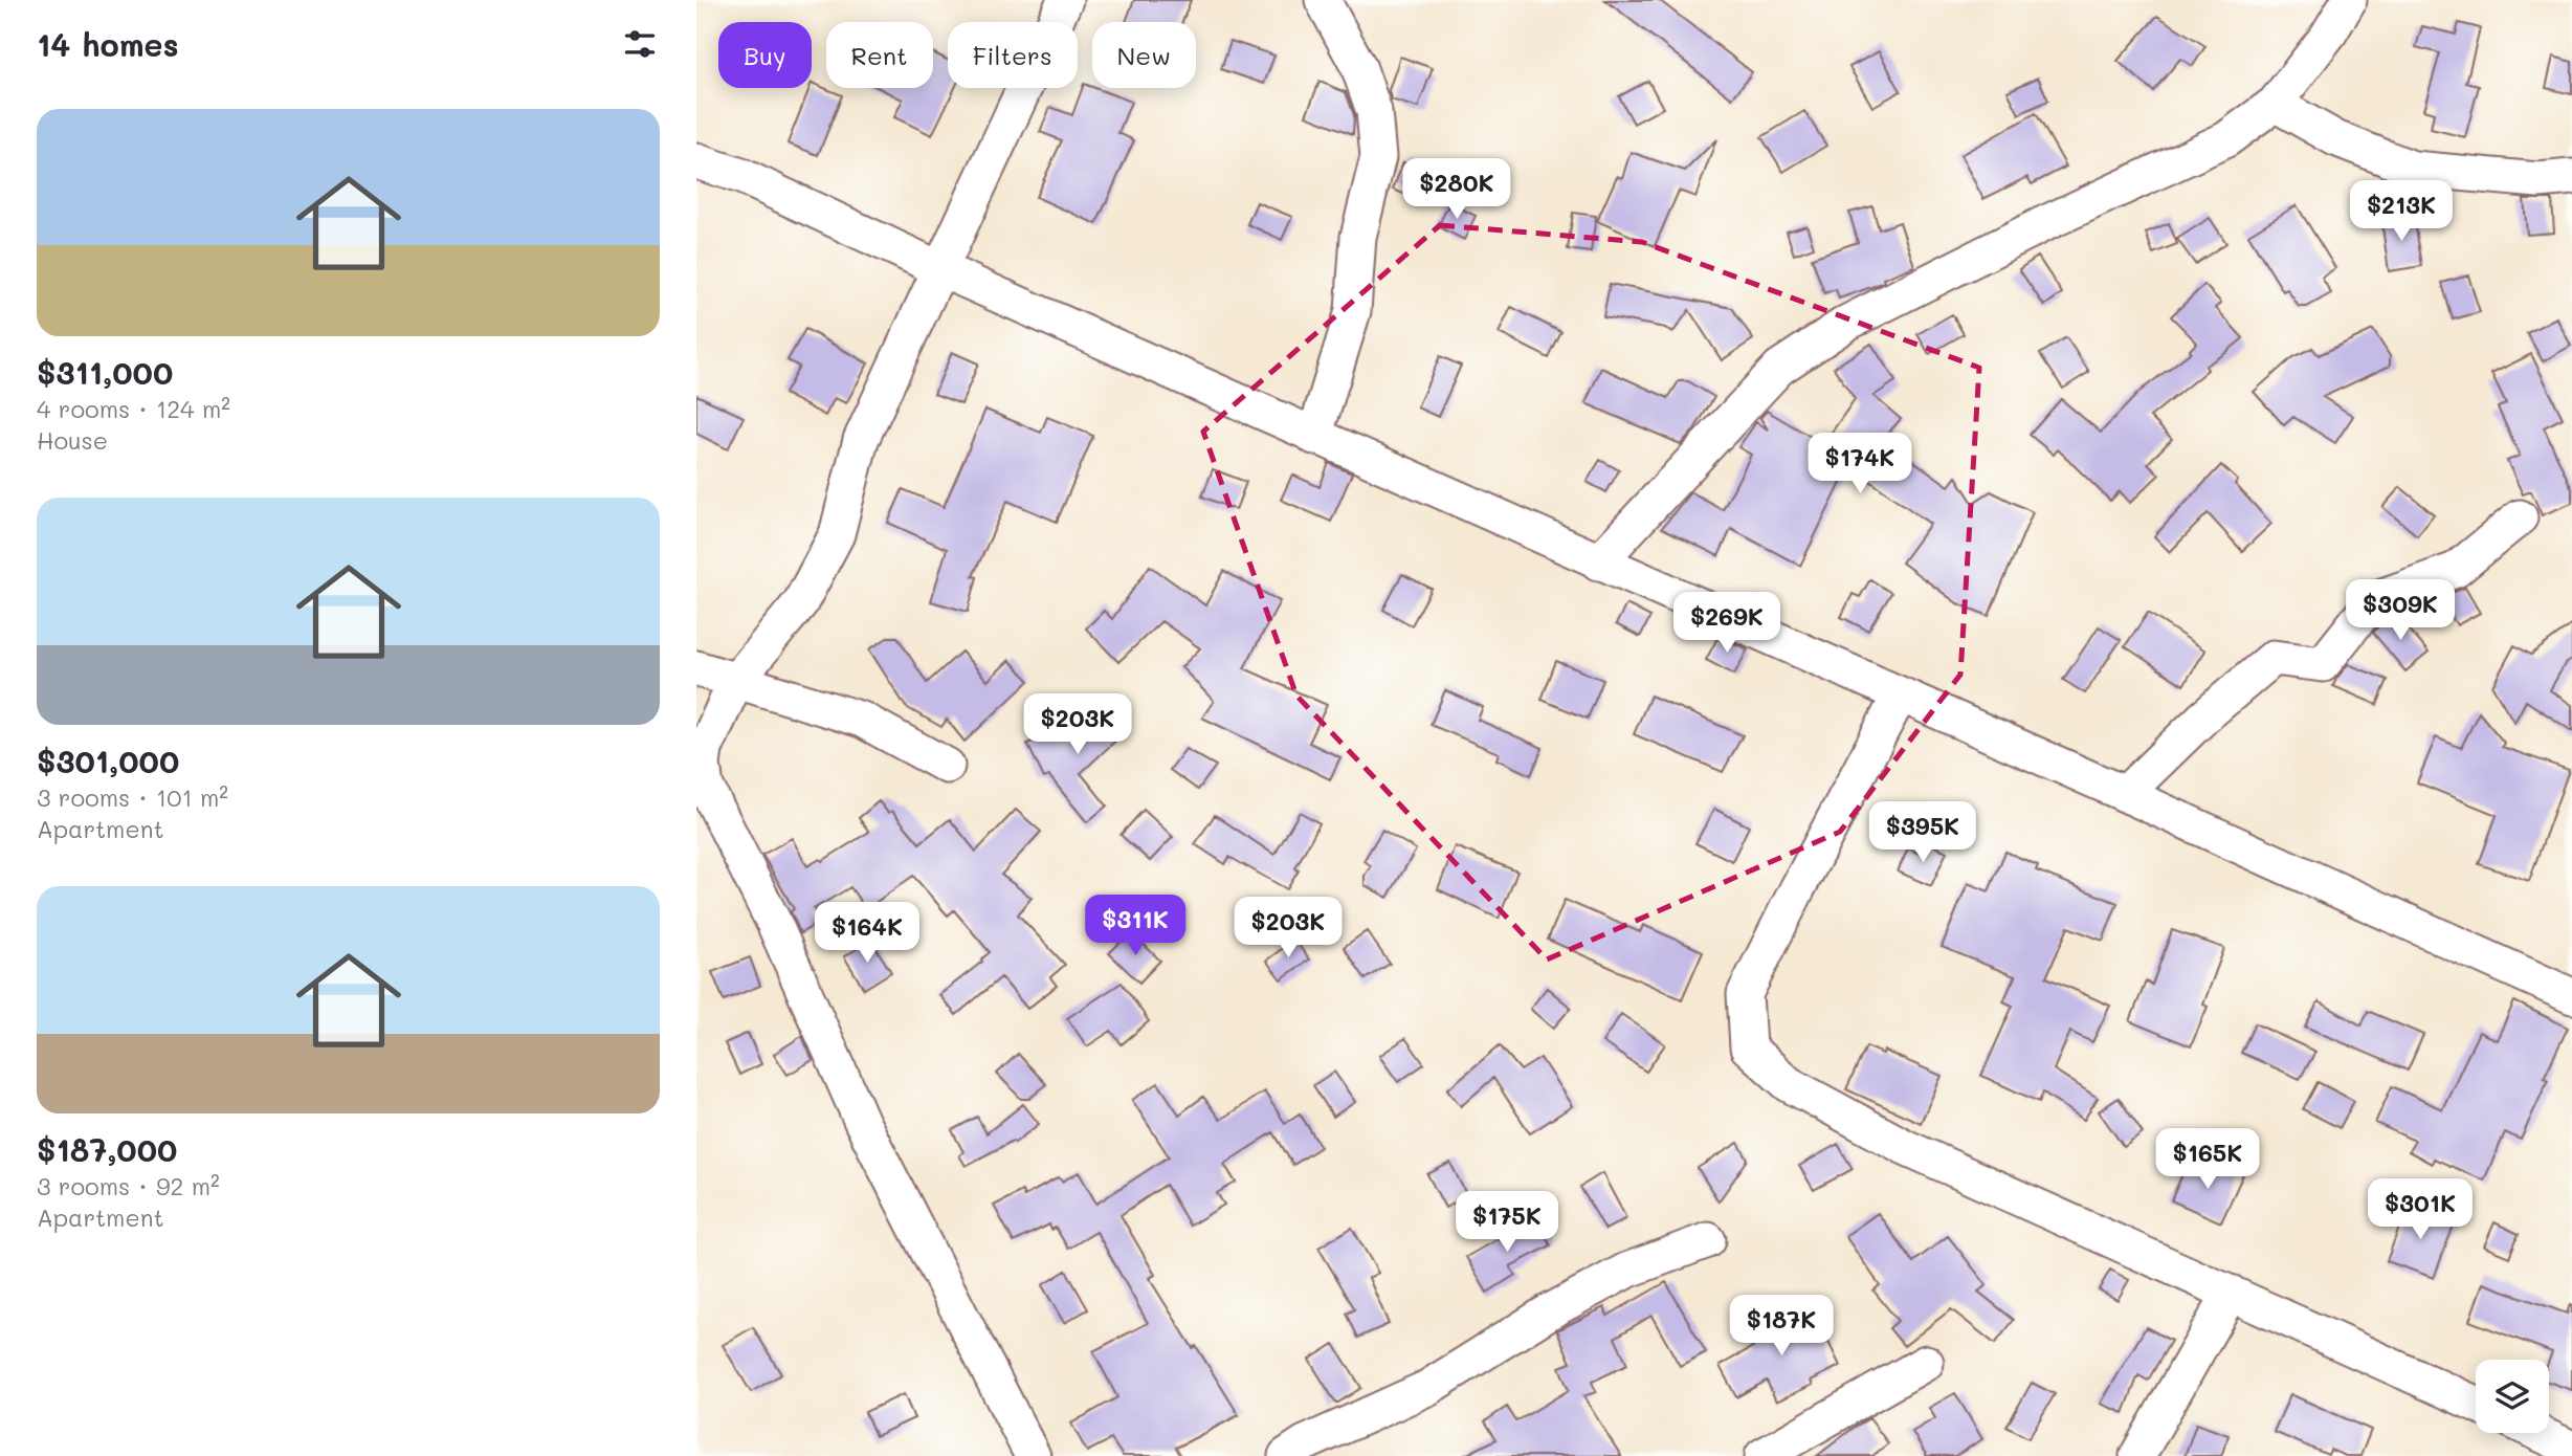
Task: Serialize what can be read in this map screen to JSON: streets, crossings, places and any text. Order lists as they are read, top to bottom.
{
  "page": {
    "heading": "14 homes",
    "chip": [
      "Buy",
      "Rent",
      "Filters",
      "New"
    ],
    "list": [
      {
        "name": "$311,000",
        "note": "4 rooms · 124 m² · House"
      },
      {
        "name": "$301,000",
        "note": "3 rooms · 101 m² · Apartment"
      },
      {
        "name": "$187,000",
        "note": "3 rooms · 92 m² · Apartment"
      }
    ],
    "price": [
      "$280K",
      "$213K",
      "$174K",
      "$309K",
      "$269K",
      "$203K",
      "$395K",
      "$311K",
      "$203K",
      "$164K",
      "$165K",
      "$301K",
      "$175K",
      "$187K"
    ]
  }
}
